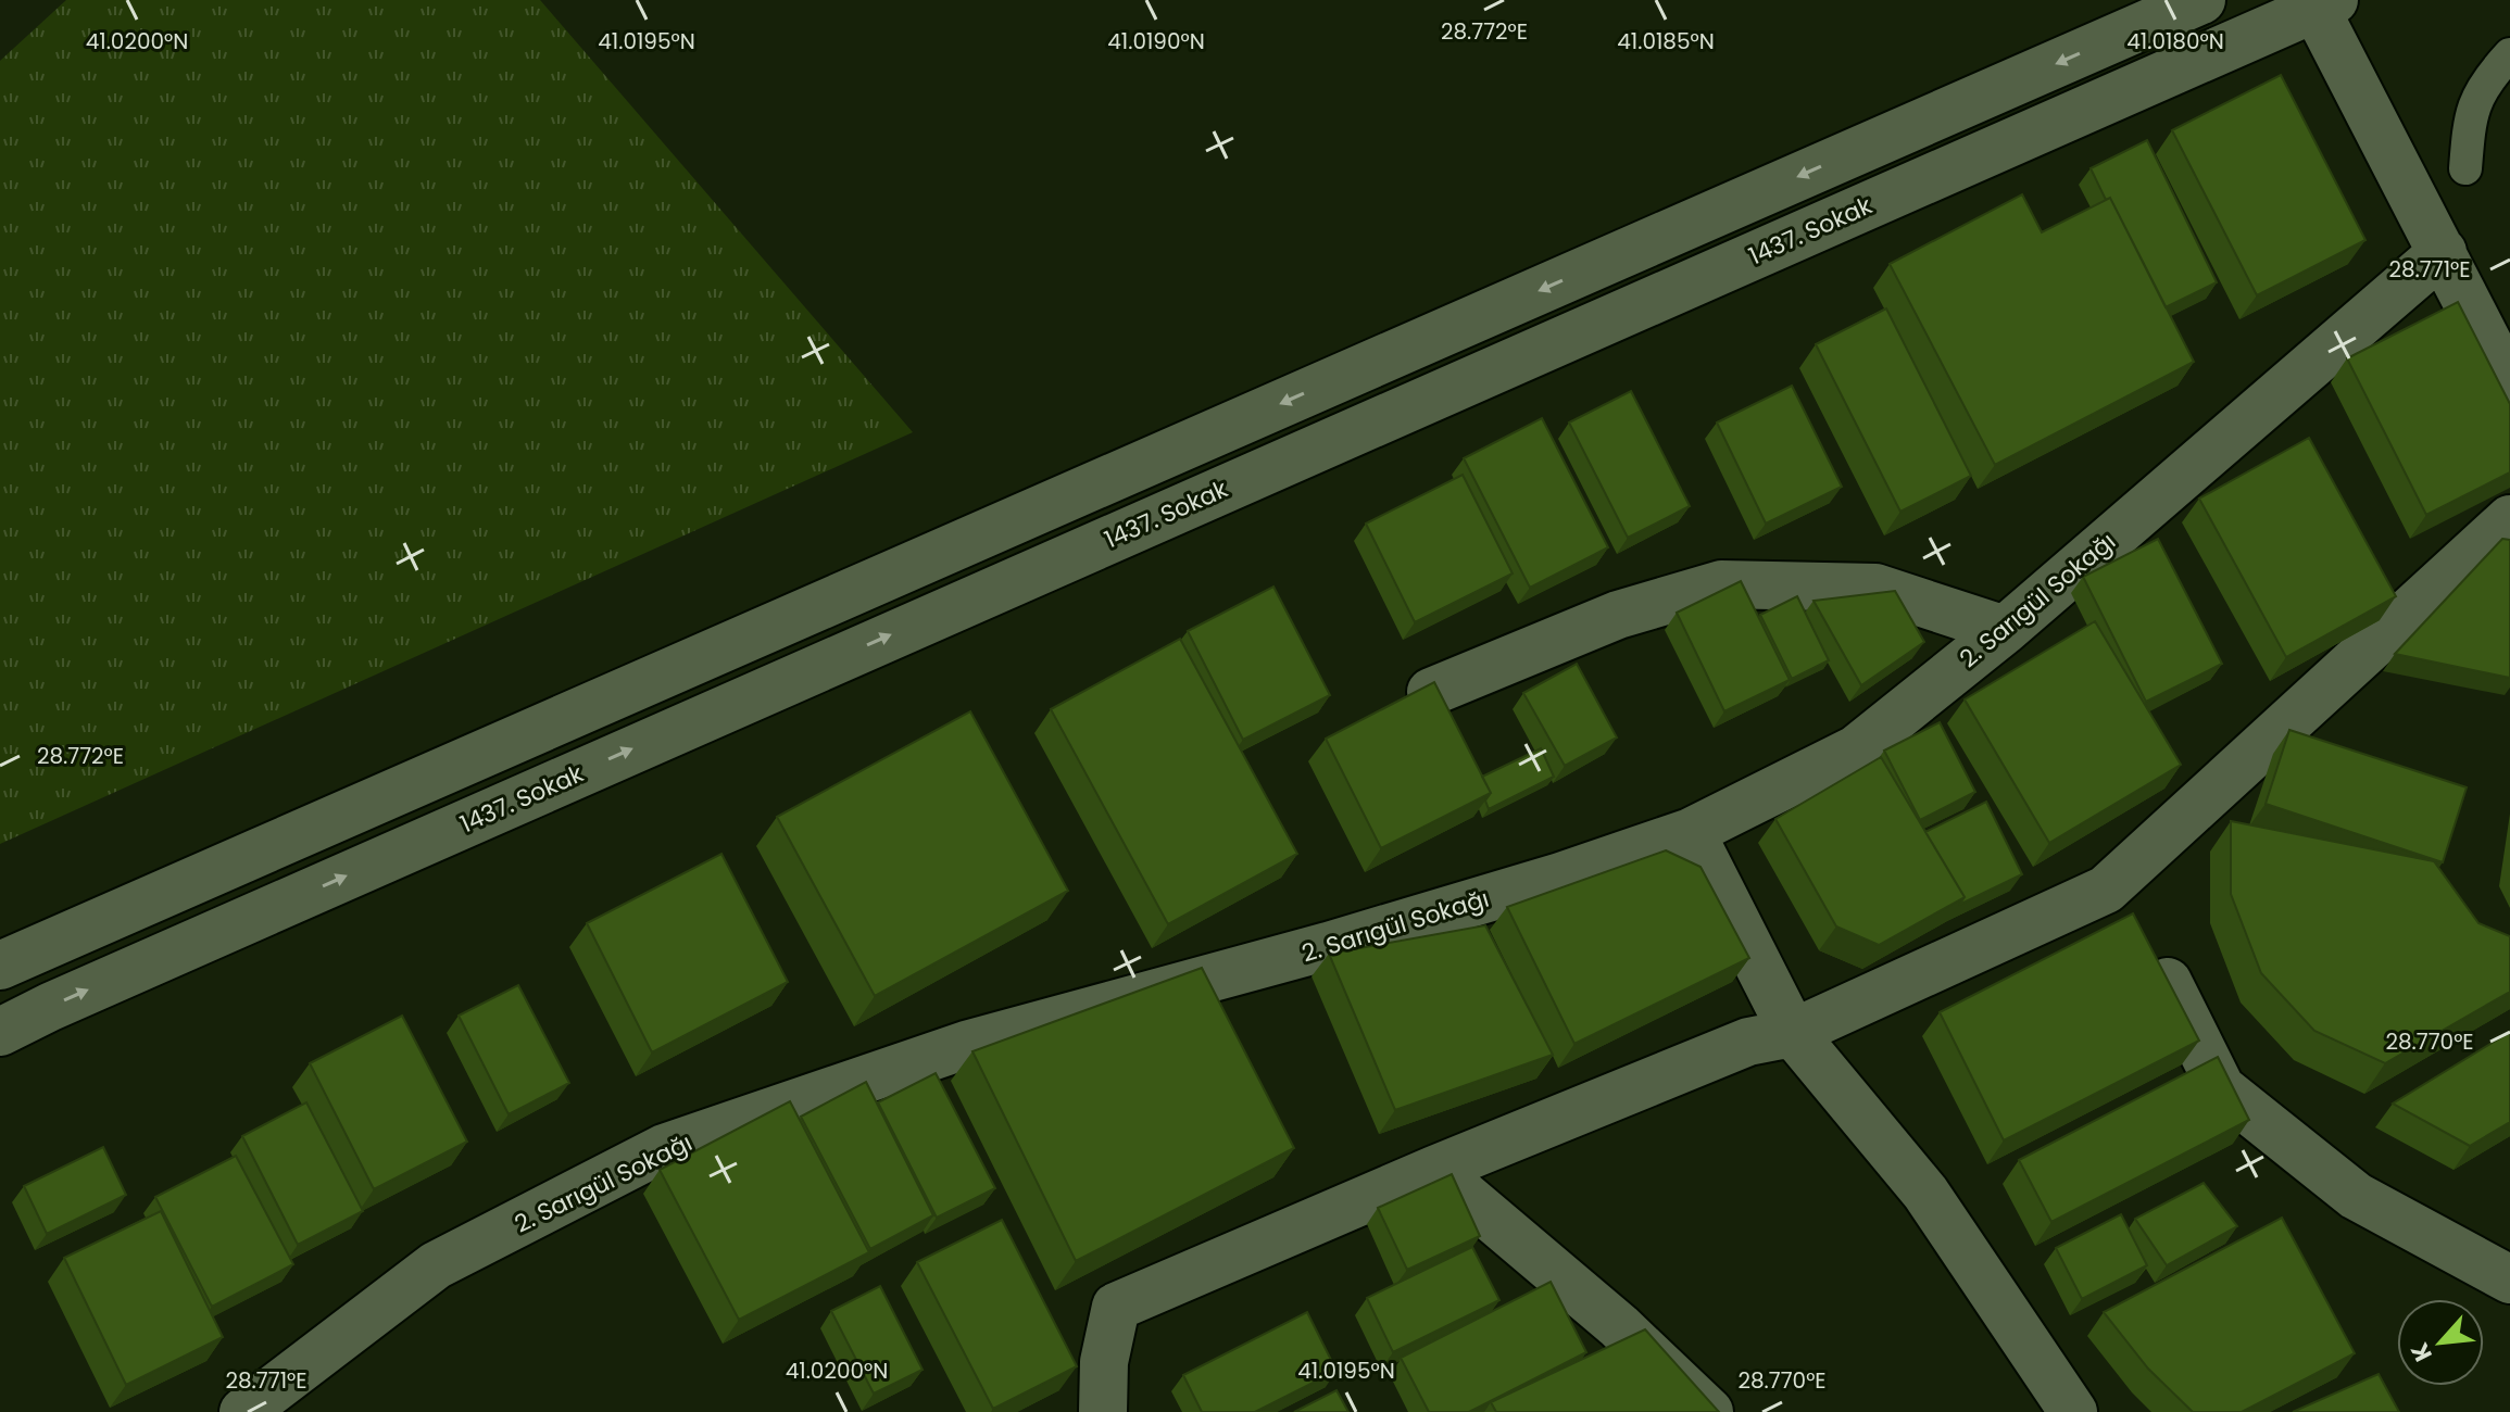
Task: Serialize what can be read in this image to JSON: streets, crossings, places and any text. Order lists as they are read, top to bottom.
{
  "streets": {
    "street": ["1437. Sokak", "2. Sarıgül Sokağı"]
  },
  "north": "bottom left",
  "coordinates": [
    "28.772°E",
    "41.0200°N",
    "41.0195°N",
    "41.0190°N",
    "41.0185°N",
    "41.0180°N",
    "28.771°E",
    "28.770°E"
  ]
}
